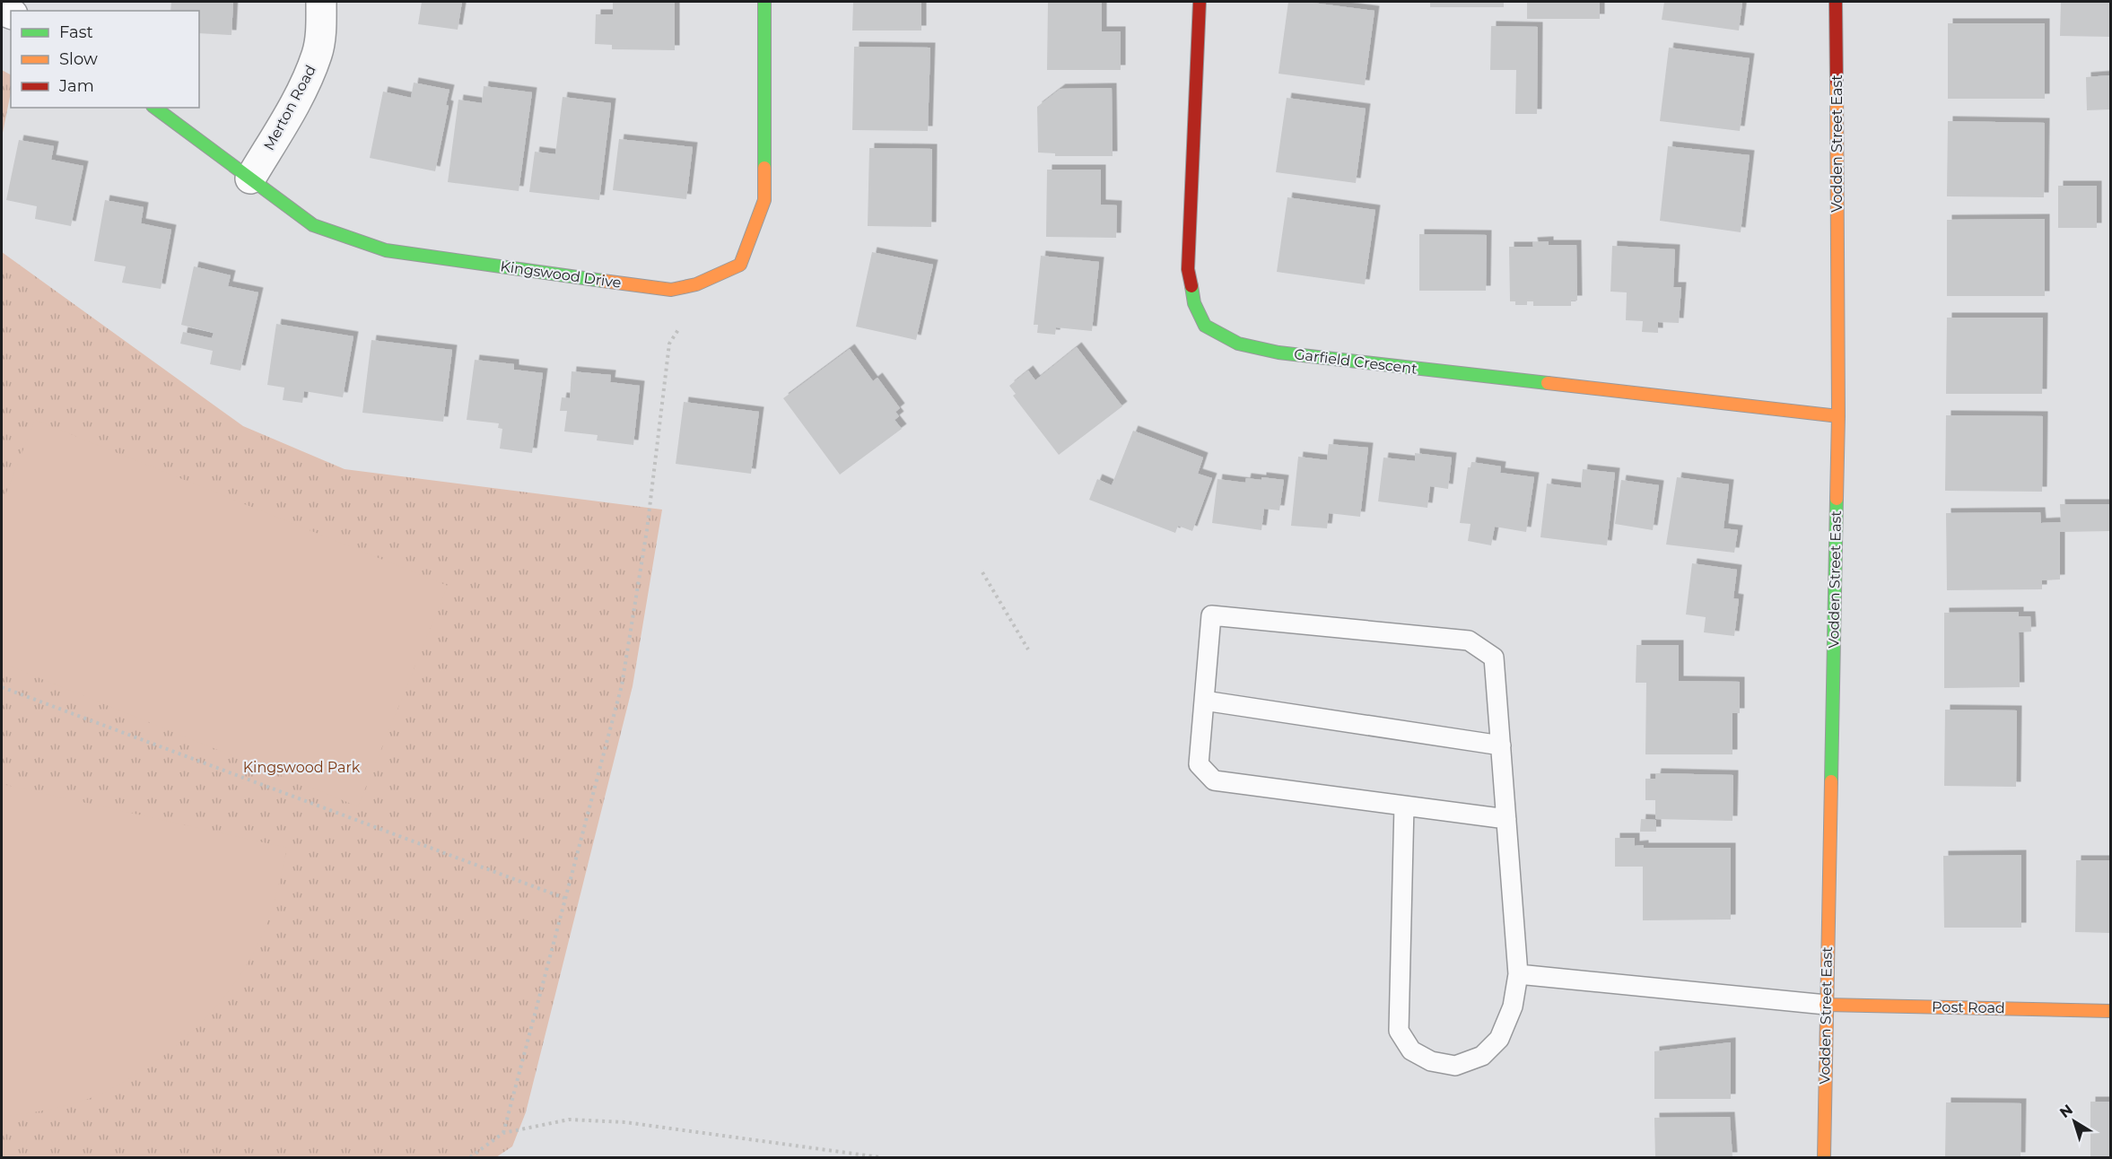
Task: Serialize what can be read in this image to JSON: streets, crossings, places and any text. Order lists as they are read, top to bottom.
{
  "streets": {
    "street": [
      "Merton Road",
      "Vodden Street East",
      "Kingswood Drive",
      "Garfield Crescent",
      "Post Road"
    ]
  },
  "crossings": [
    ["Merton Road", "Kingswood Drive"],
    ["Vodden Street East", "Garfield Crescent"],
    ["Vodden Street East", "Post Road"]
  ],
  "parks": ["Kingswood Park"],
  "legend": ["Fast", "Slow", "Jam"],
  "north": "top left"
}
